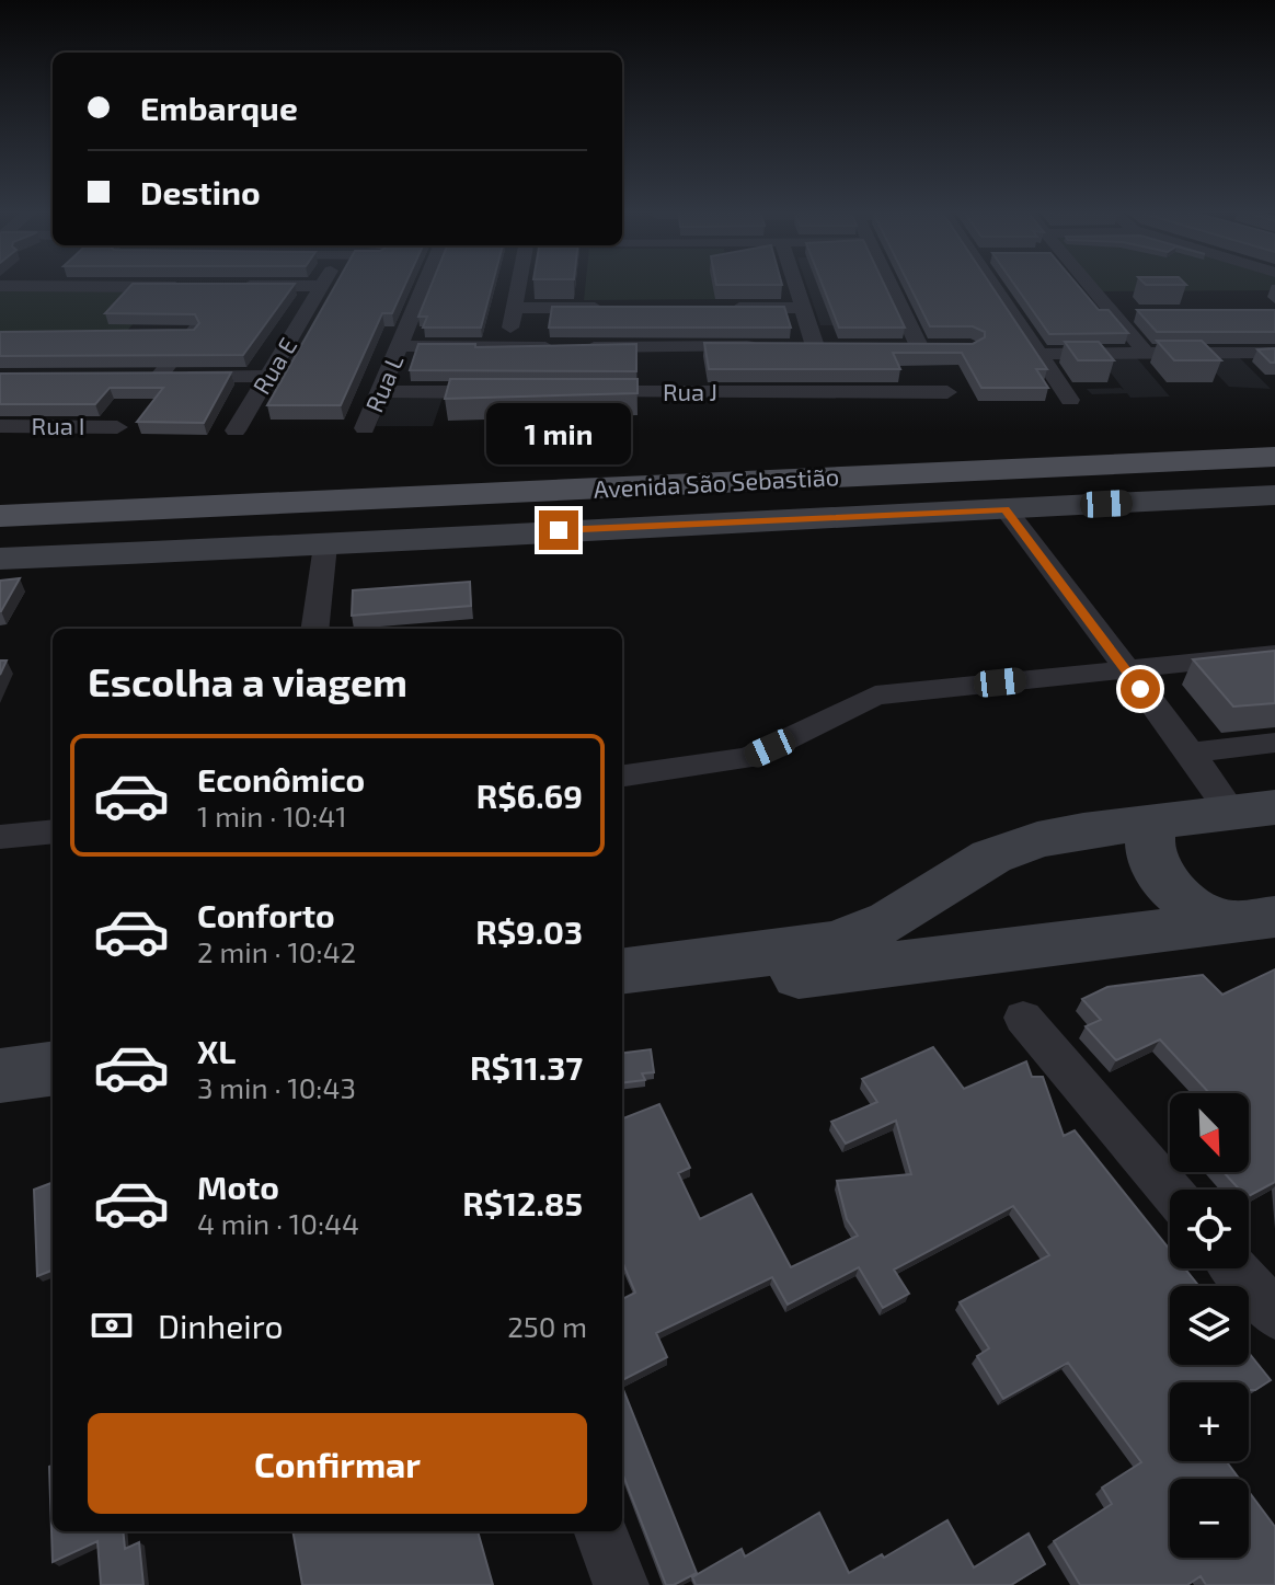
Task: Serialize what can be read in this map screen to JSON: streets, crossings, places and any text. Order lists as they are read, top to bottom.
{
  "streets": {
    "main road": ["Avenida São Sebastião"],
    "street": [
      "Rua E",
      "Rua L",
      "Rua J",
      "Rua I"
    ]
  },
  "north": "bottom right",
  "page": {
    "banner": ["Embarque", "Destino"],
    "bubble": "1 min",
    "heading": "Escolha a viagem",
    "list": [
      {
        "name": "Econômico",
        "note": "1 min · 10:41",
        "value": "R$6.69"
      },
      {
        "name": "Conforto",
        "note": "2 min · 10:42",
        "value": "R$9.03"
      },
      {
        "name": "XL",
        "note": "3 min · 10:43",
        "value": "R$11.37"
      },
      {
        "name": "Moto",
        "note": "4 min · 10:44",
        "value": "R$12.85"
      }
    ],
    "map_buttons": ["+", "−"],
    "pay": ["Dinheiro", "250 m"],
    "buttons": "Confirmar"
  }
}
